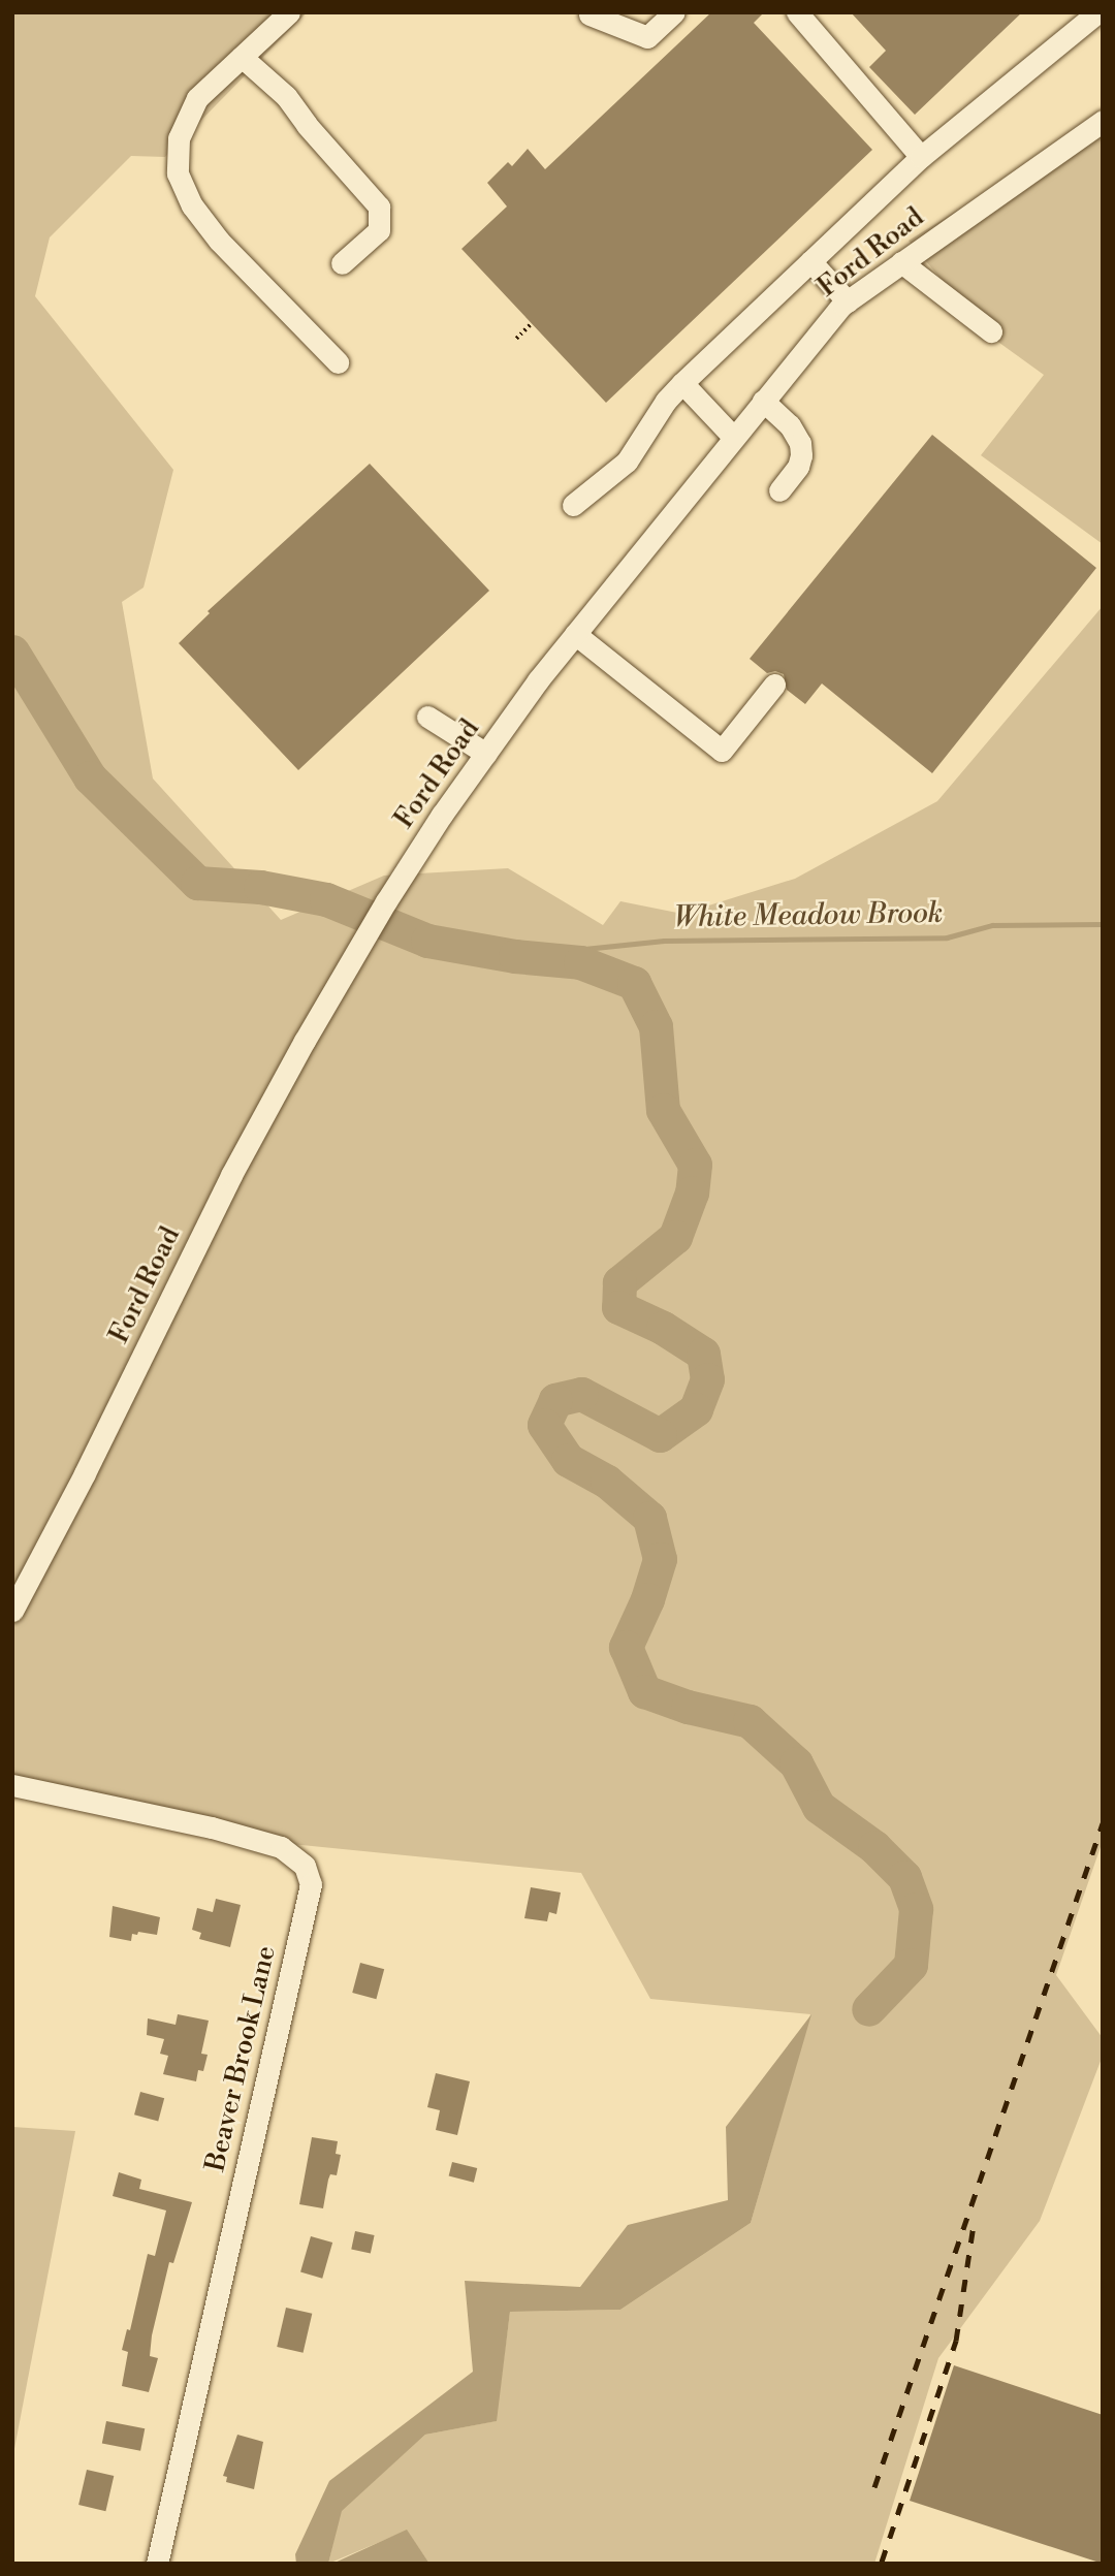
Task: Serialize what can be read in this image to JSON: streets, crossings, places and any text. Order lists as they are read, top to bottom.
{
  "streets": {
    "street": ["Ford Road", "Beaver Brook Lane"]
  },
  "water": ["White Meadow Brook"]
}
